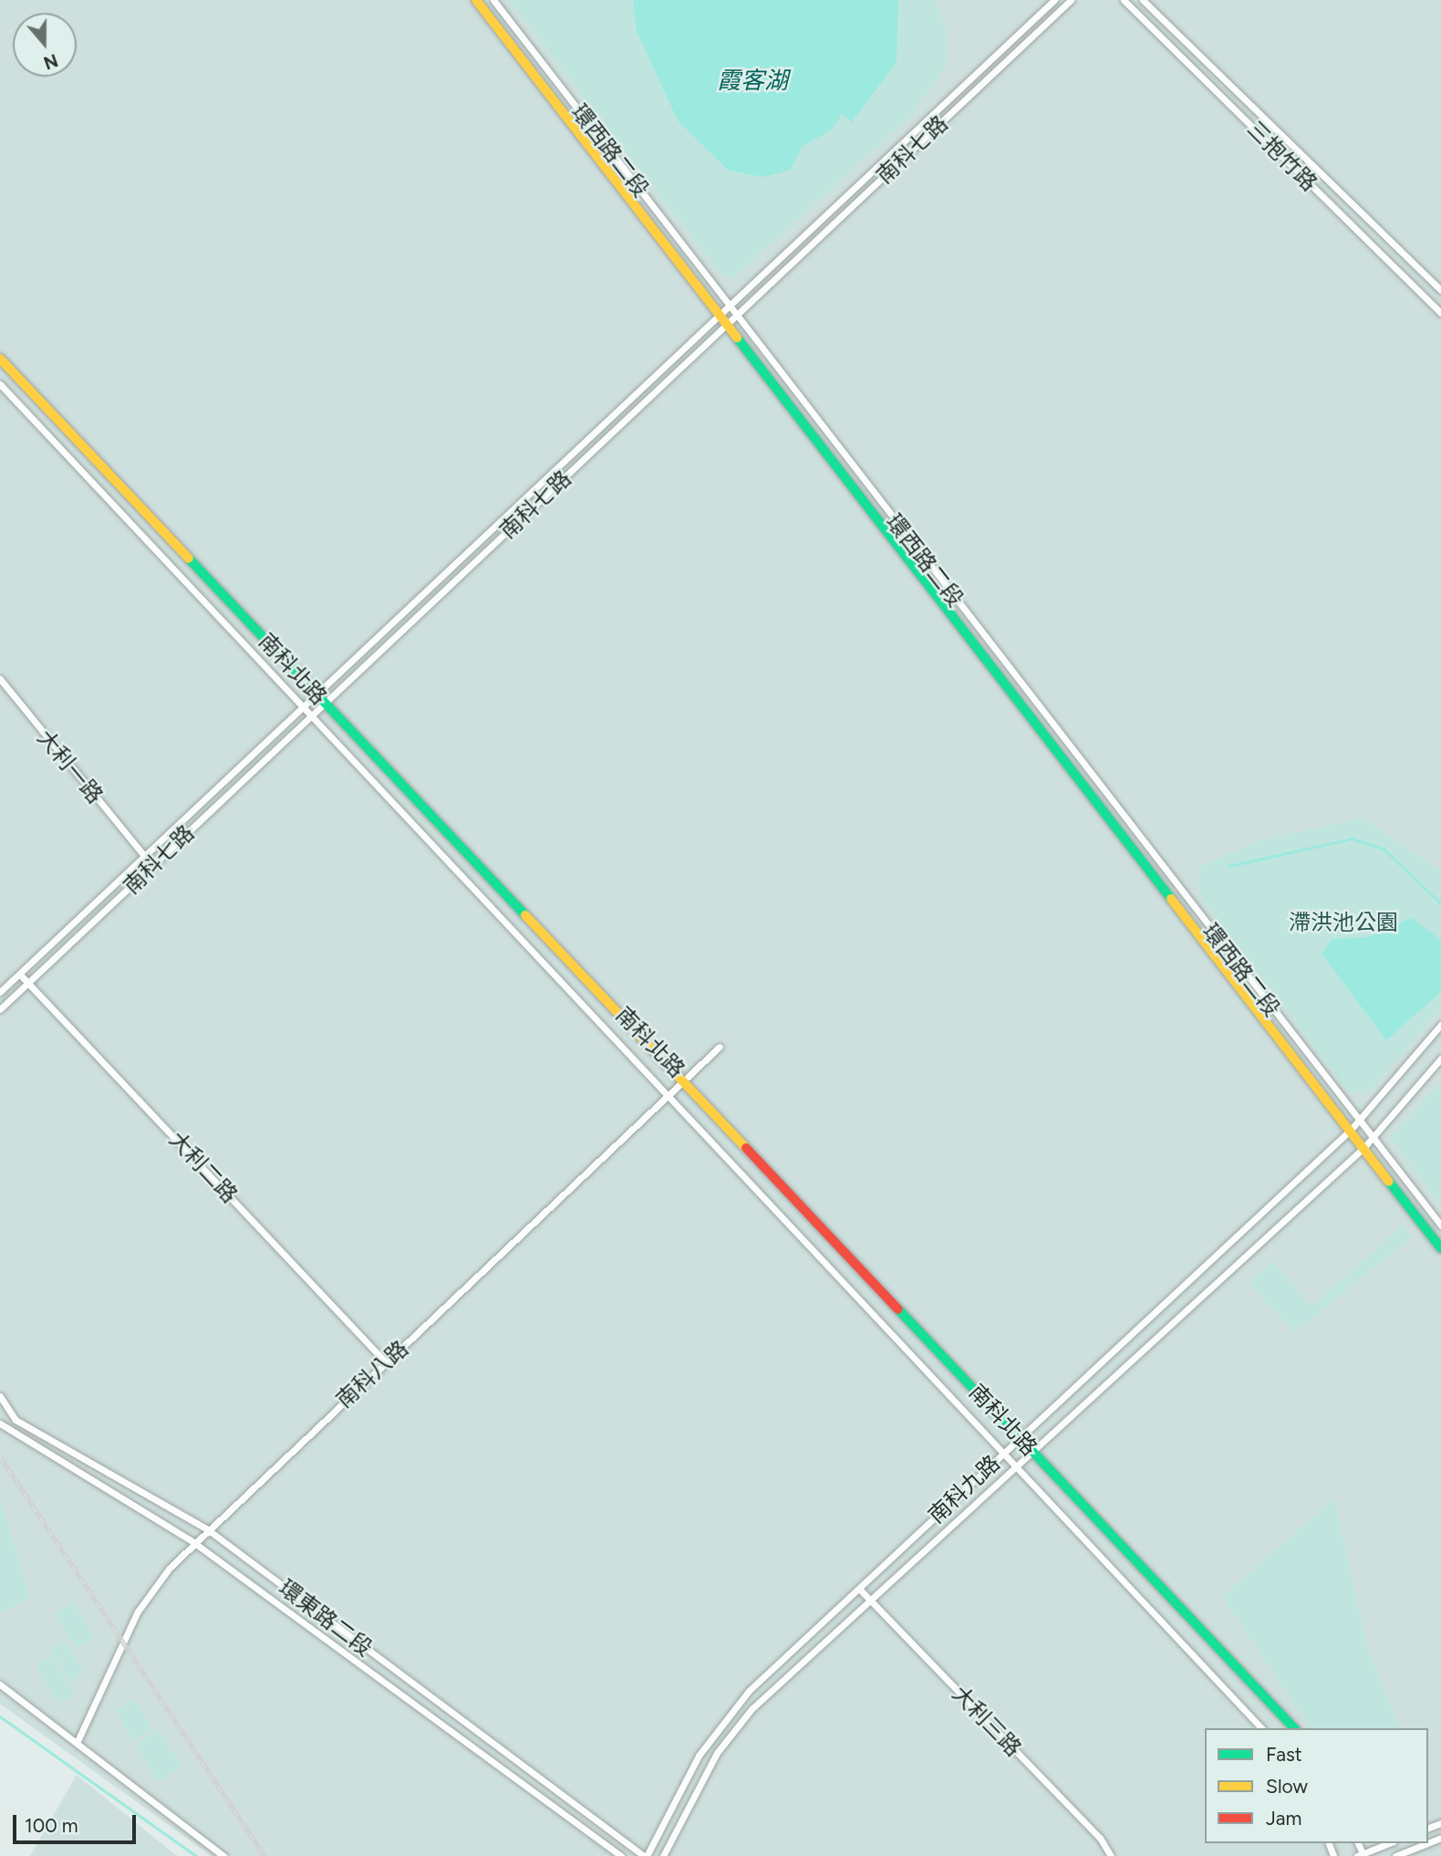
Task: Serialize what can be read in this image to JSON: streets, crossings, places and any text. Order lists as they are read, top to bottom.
{
  "streets": {
    "street": [
      "南科七路",
      "環西路二段",
      "三抱竹路",
      "南科北路",
      "大利一路",
      "大利二路",
      "南科八路",
      "南科九路",
      "環東路二段",
      "大利三路"
    ]
  },
  "crossings": [
    ["南科七路", "環西路二段"],
    ["南科七路", "南科北路"],
    ["南科七路", "大利一路"],
    ["南科七路", "大利二路"],
    ["環西路二段", "南科九路"],
    ["南科北路", "南科八路"],
    ["南科北路", "南科九路"],
    ["大利二路", "南科八路"],
    ["南科八路", "環東路二段"],
    ["南科九路", "環東路二段"],
    ["南科九路", "大利三路"]
  ],
  "water": ["霞客湖"],
  "parks": ["滯洪池公園"],
  "legend": ["Fast", "Slow", "Jam"],
  "scale_bar": "100 m",
  "north": "bottom"
}
